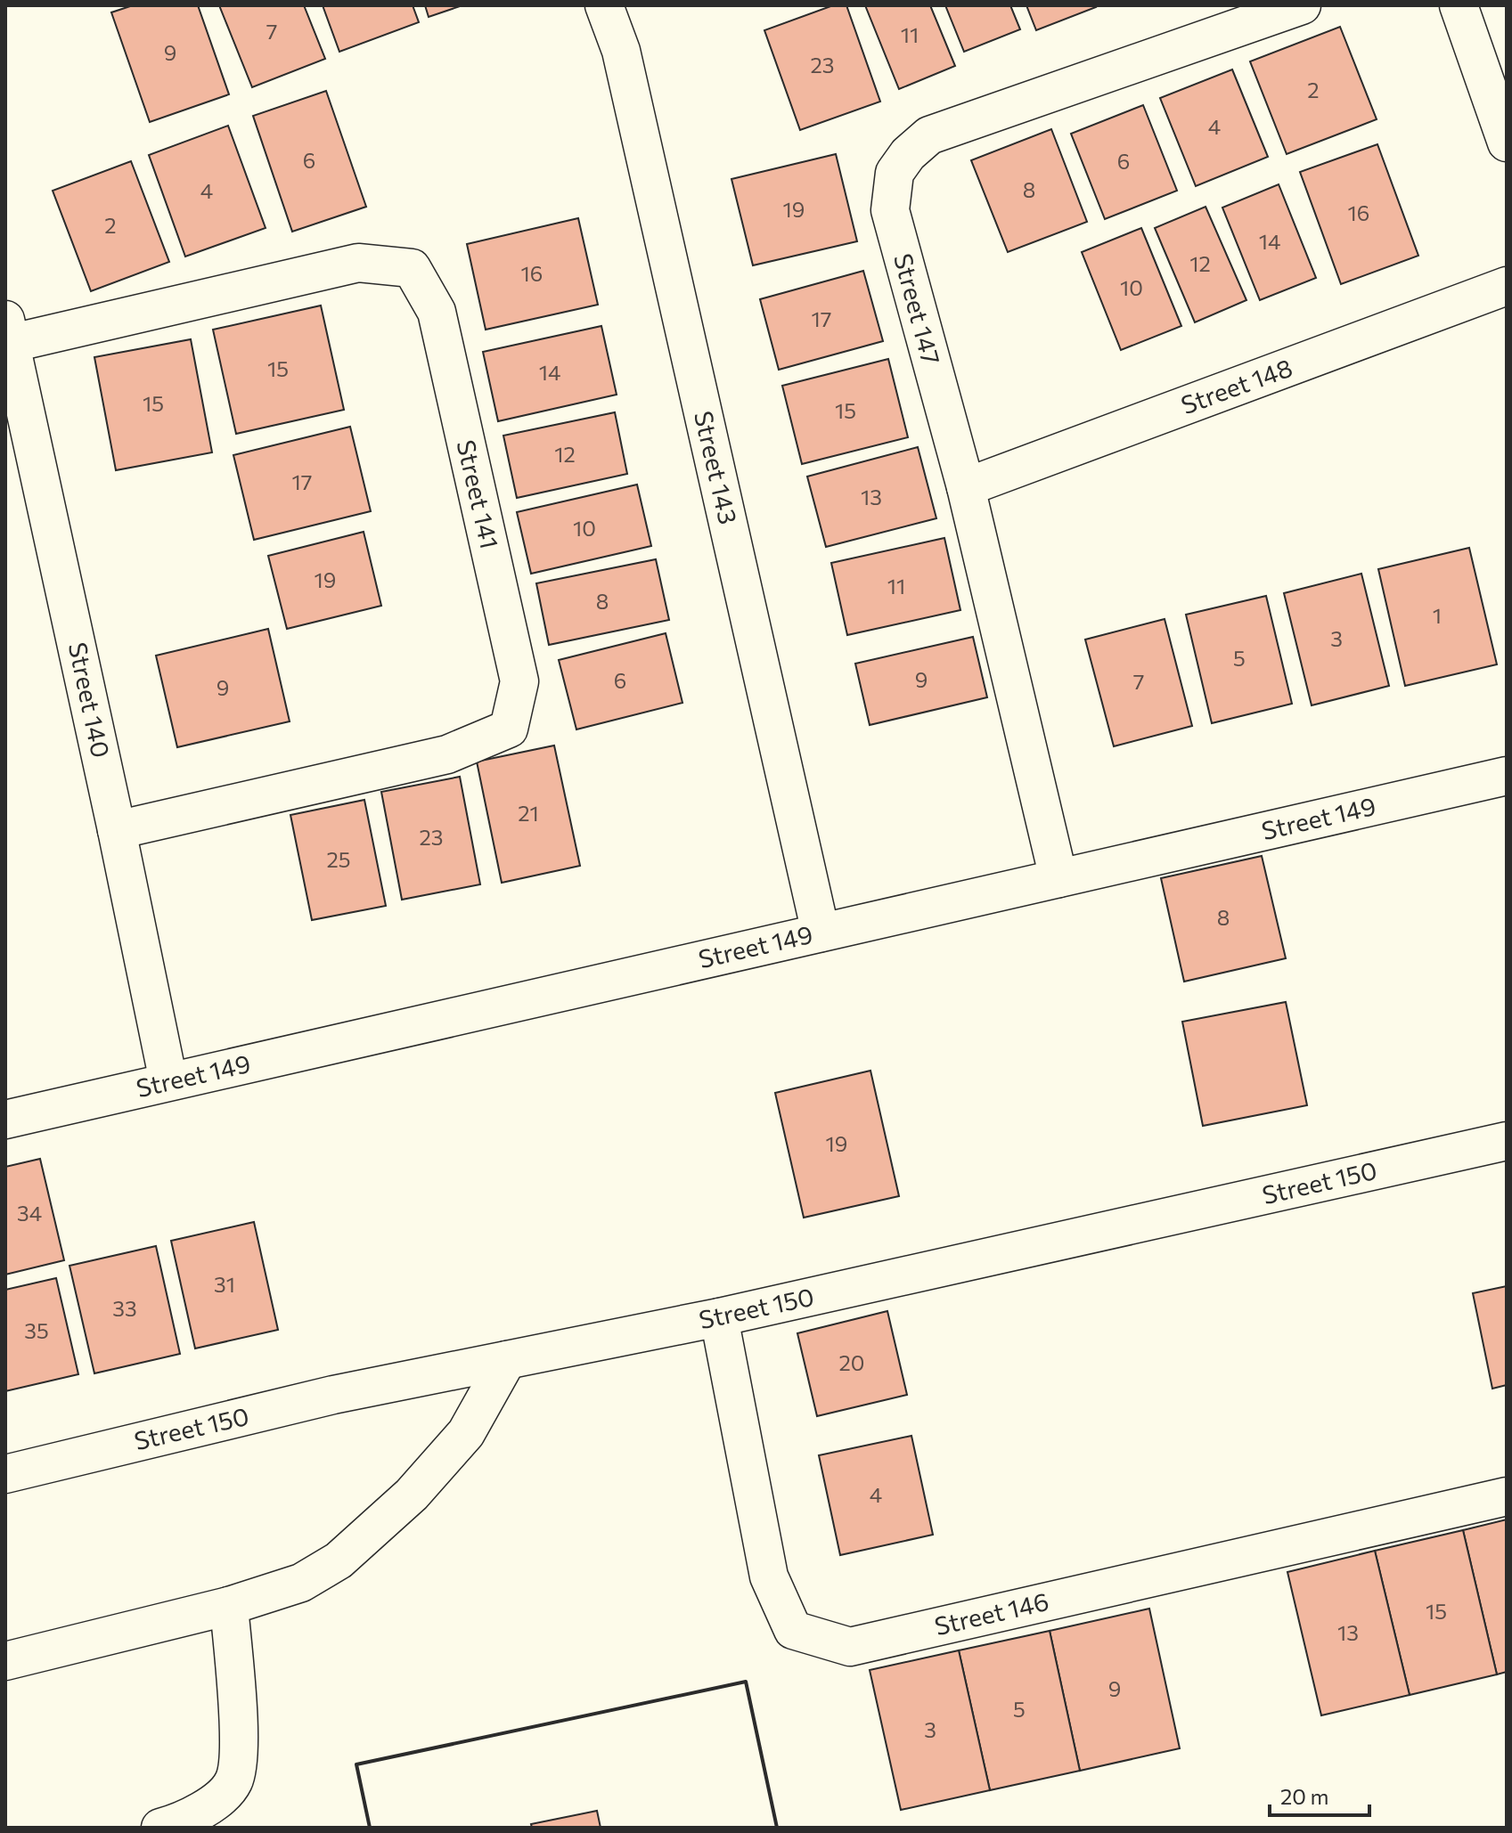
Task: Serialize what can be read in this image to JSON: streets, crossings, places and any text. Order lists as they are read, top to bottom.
{
  "streets": {
    "street": [
      "Street 147",
      "Street 148",
      "Street 143",
      "Street 141",
      "Street 140",
      "Street 149",
      "Street 150",
      "Street 146"
    ]
  },
  "crossings": [
    ["Street 147", "Street 148"],
    ["Street 147", "Street 149"],
    ["Street 143", "Street 149"],
    ["Street 141", "Street 140"],
    ["Street 140", "Street 149"],
    ["Street 150", "Street 146"]
  ],
  "house_numbers": [
    "7",
    "11",
    "9",
    "23",
    "2",
    "4",
    "6",
    "6",
    "8",
    "4",
    "19",
    "16",
    "2",
    "14",
    "12",
    "16",
    "10",
    "17",
    "15",
    "14",
    "15",
    "15",
    "12",
    "17",
    "13",
    "10",
    "19",
    "11",
    "8",
    "1",
    "3",
    "5",
    "9",
    "6",
    "7",
    "9",
    "21",
    "23",
    "25",
    "8",
    "19",
    "34",
    "31",
    "33",
    "35",
    "20",
    "4",
    "15",
    "13",
    "9",
    "5",
    "3"
  ],
  "scale_bar": "20 m"
}
